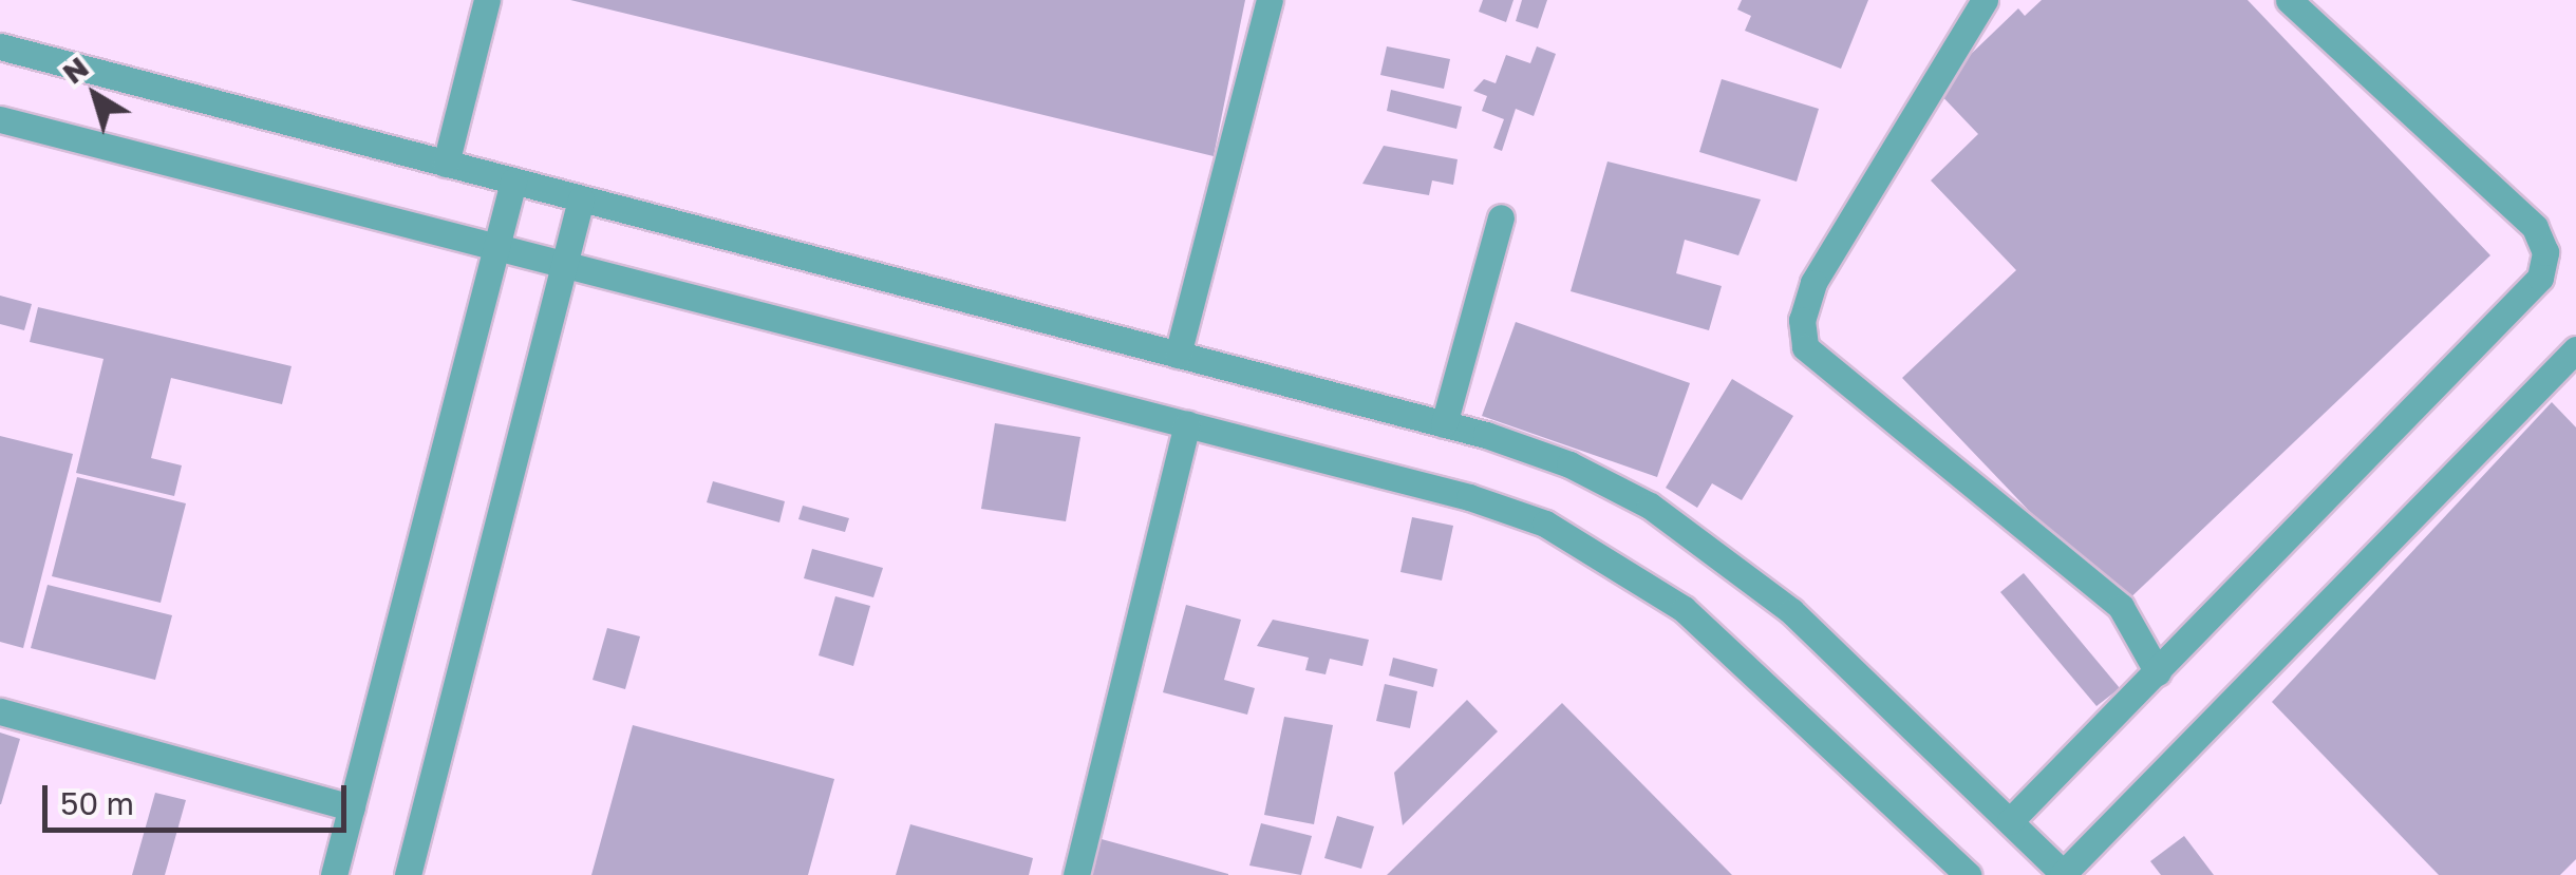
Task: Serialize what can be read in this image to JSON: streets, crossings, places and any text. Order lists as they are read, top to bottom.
{
  "scale_bar": "50 m",
  "north": "top left"
}
